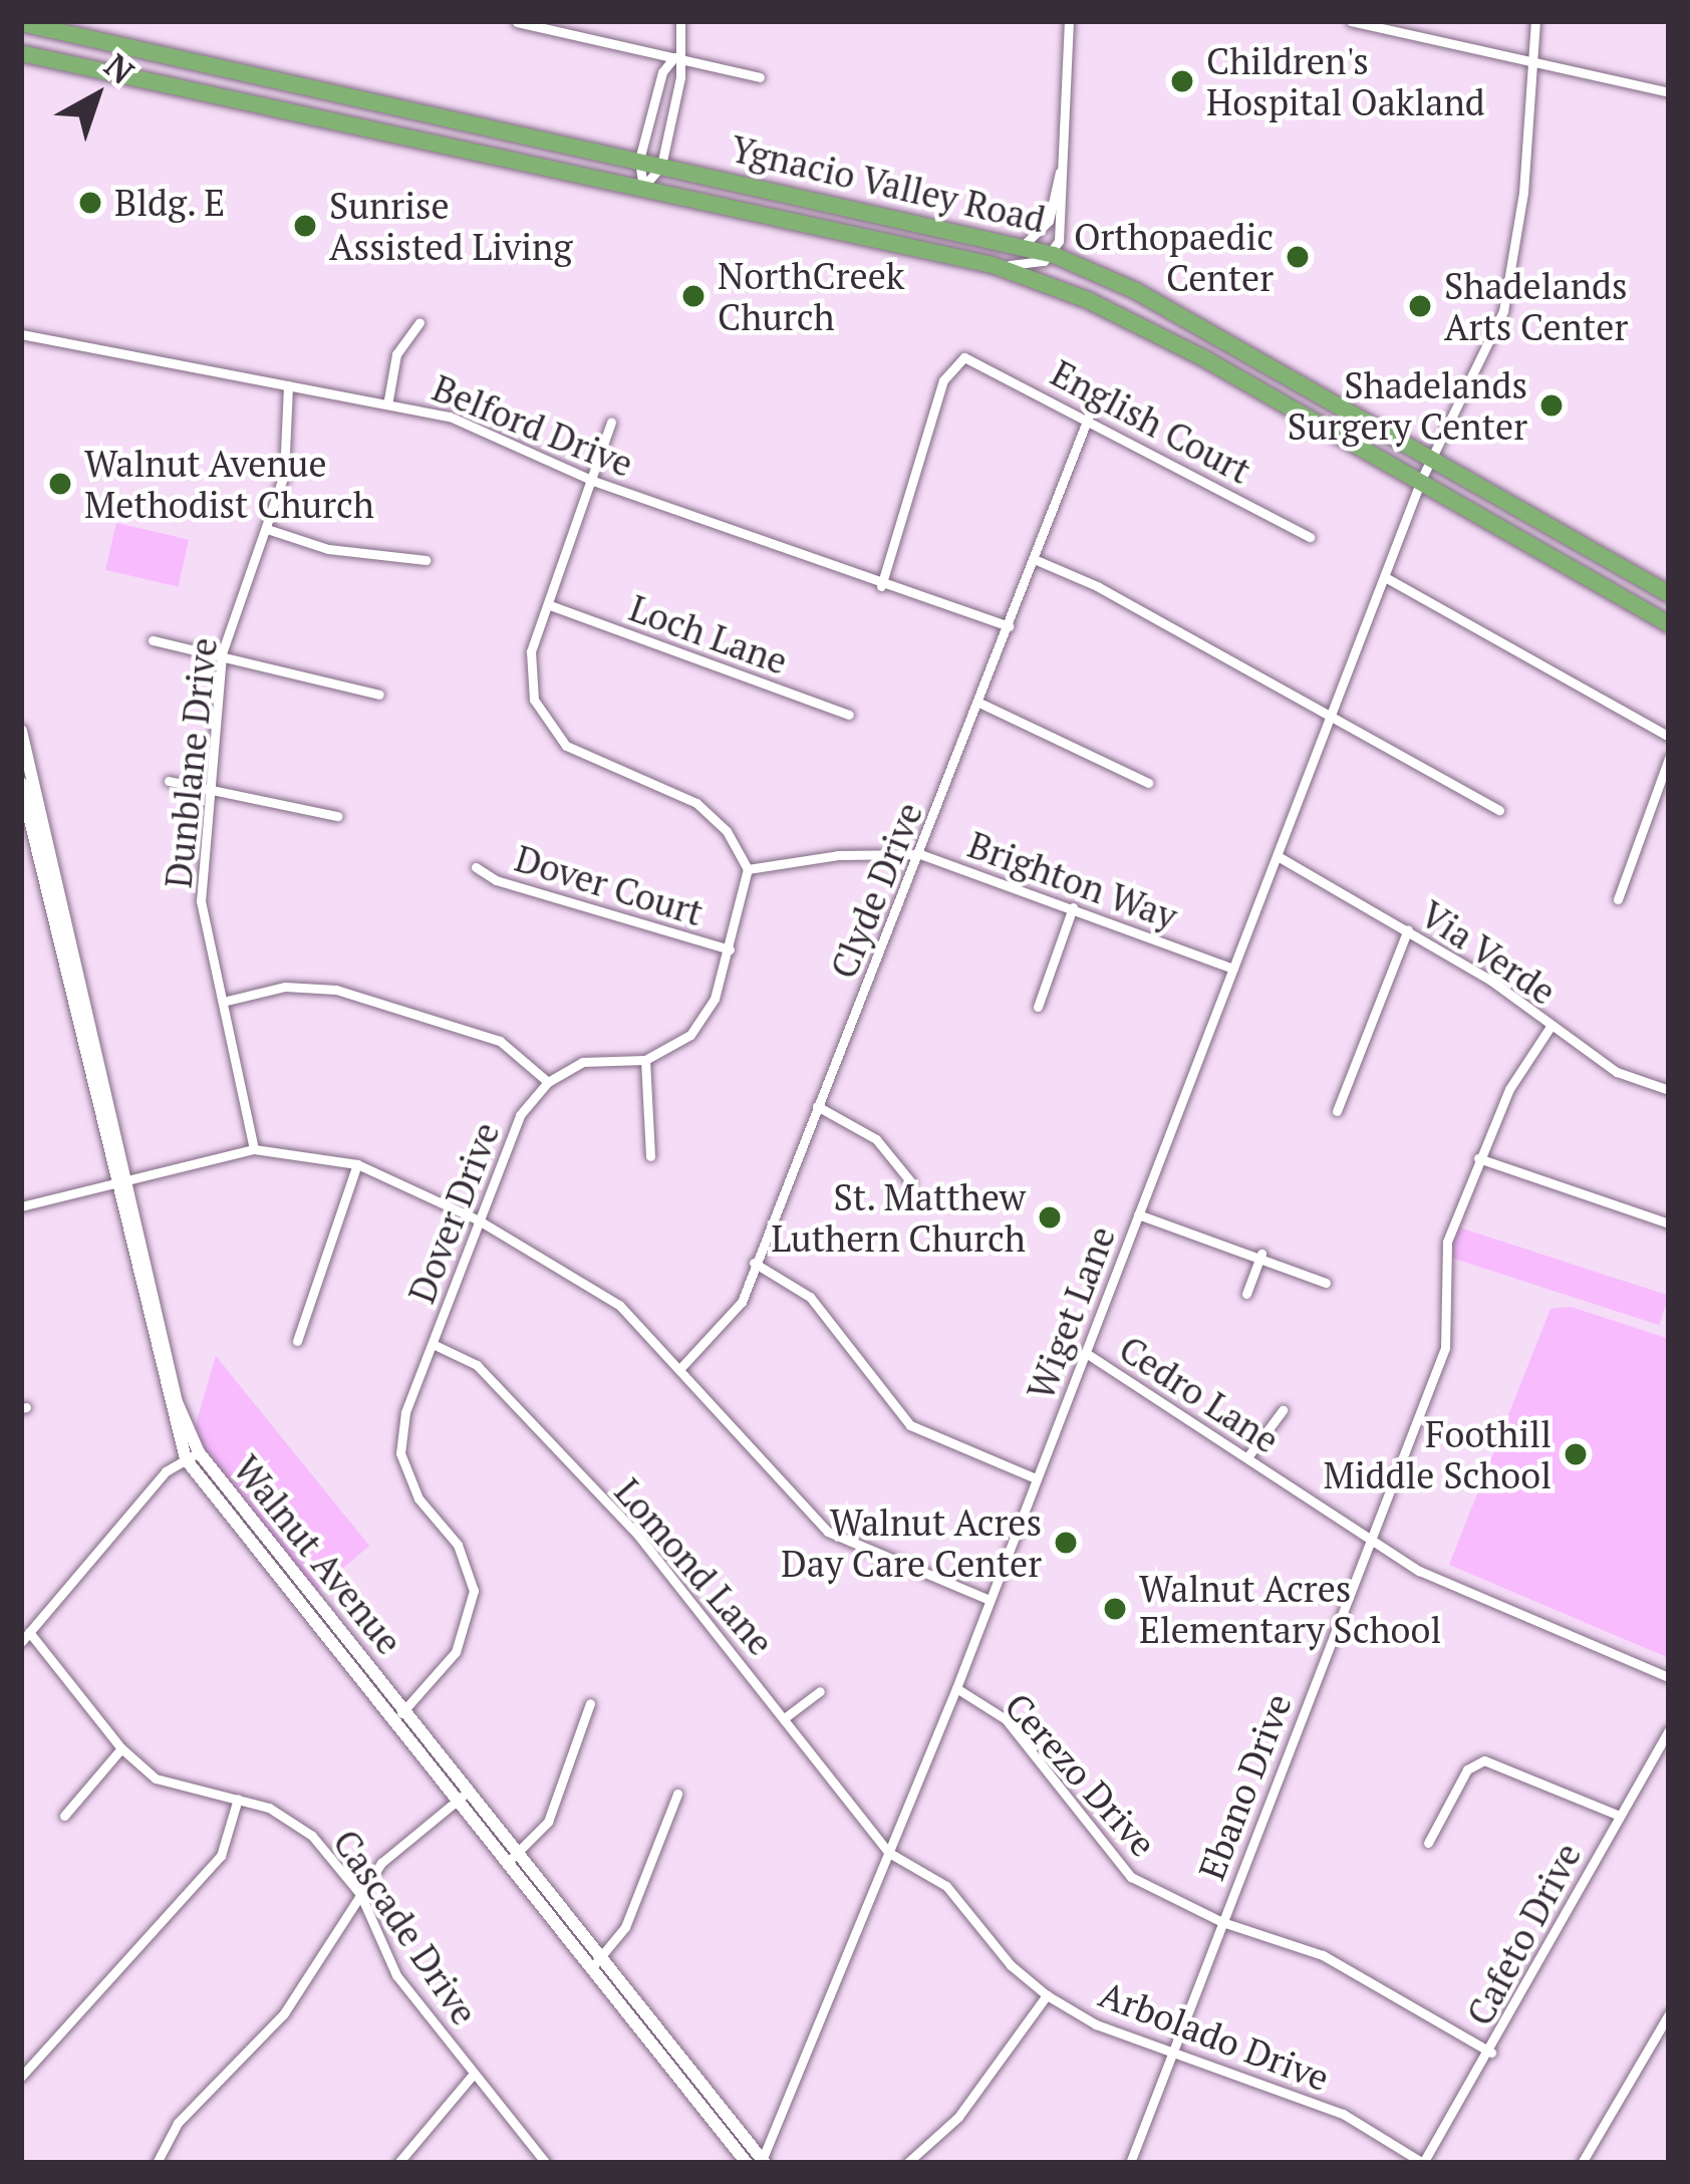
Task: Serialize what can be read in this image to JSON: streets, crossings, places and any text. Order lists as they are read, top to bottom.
{
  "streets": {
    "highway": ["Ygnacio Valley Road"],
    "street": [
      "English Court",
      "Belford Drive",
      "Loch Lane",
      "Dunblane Drive",
      "Brighton Way",
      "Dover Court",
      "Clyde Drive",
      "Via Verde",
      "Dover Drive",
      "Wiget Lane",
      "Cedro Lane",
      "Walnut Avenue",
      "Lomond Lane",
      "Cerezo Drive",
      "Ebano Drive",
      "Cascade Drive",
      "Cafeto Drive",
      "Arbolado Drive"
    ]
  },
  "crossings": [
    ["Ygnacio Valley Road", "Wiget Lane"],
    ["English Court", "Clyde Drive"],
    ["Belford Drive", "Dunblane Drive"],
    ["Belford Drive", "Clyde Drive"],
    ["Brighton Way", "Clyde Drive"],
    ["Brighton Way", "Wiget Lane"],
    ["Via Verde", "Wiget Lane"],
    ["Via Verde", "Ebano Drive"],
    ["Dover Drive", "Walnut Avenue"],
    ["Dover Drive", "Lomond Lane"],
    ["Wiget Lane", "Cedro Lane"],
    ["Wiget Lane", "Walnut Avenue"],
    ["Wiget Lane", "Lomond Lane"],
    ["Wiget Lane", "Cerezo Drive"],
    ["Wiget Lane", "Arbolado Drive"],
    ["Cedro Lane", "Ebano Drive"],
    ["Lomond Lane", "Arbolado Drive"],
    ["Cerezo Drive", "Ebano Drive"],
    ["Cerezo Drive", "Cafeto Drive"],
    ["Ebano Drive", "Arbolado Drive"],
    ["Cafeto Drive", "Arbolado Drive"]
  ],
  "places": [
    "Children's Hospital Oakland",
    "Bldg. E",
    "Sunrise Assisted Living",
    "Orthopaedic Center",
    "NorthCreek Church",
    "Shadelands Arts Center",
    "Shadelands Surgery Center",
    "Walnut Avenue Methodist Church",
    "St. Matthew Luthern Church",
    "Foothill Middle School",
    "Walnut Acres Day Care Center",
    "Walnut Acres Elementary School"
  ],
  "north": "top right"
}
